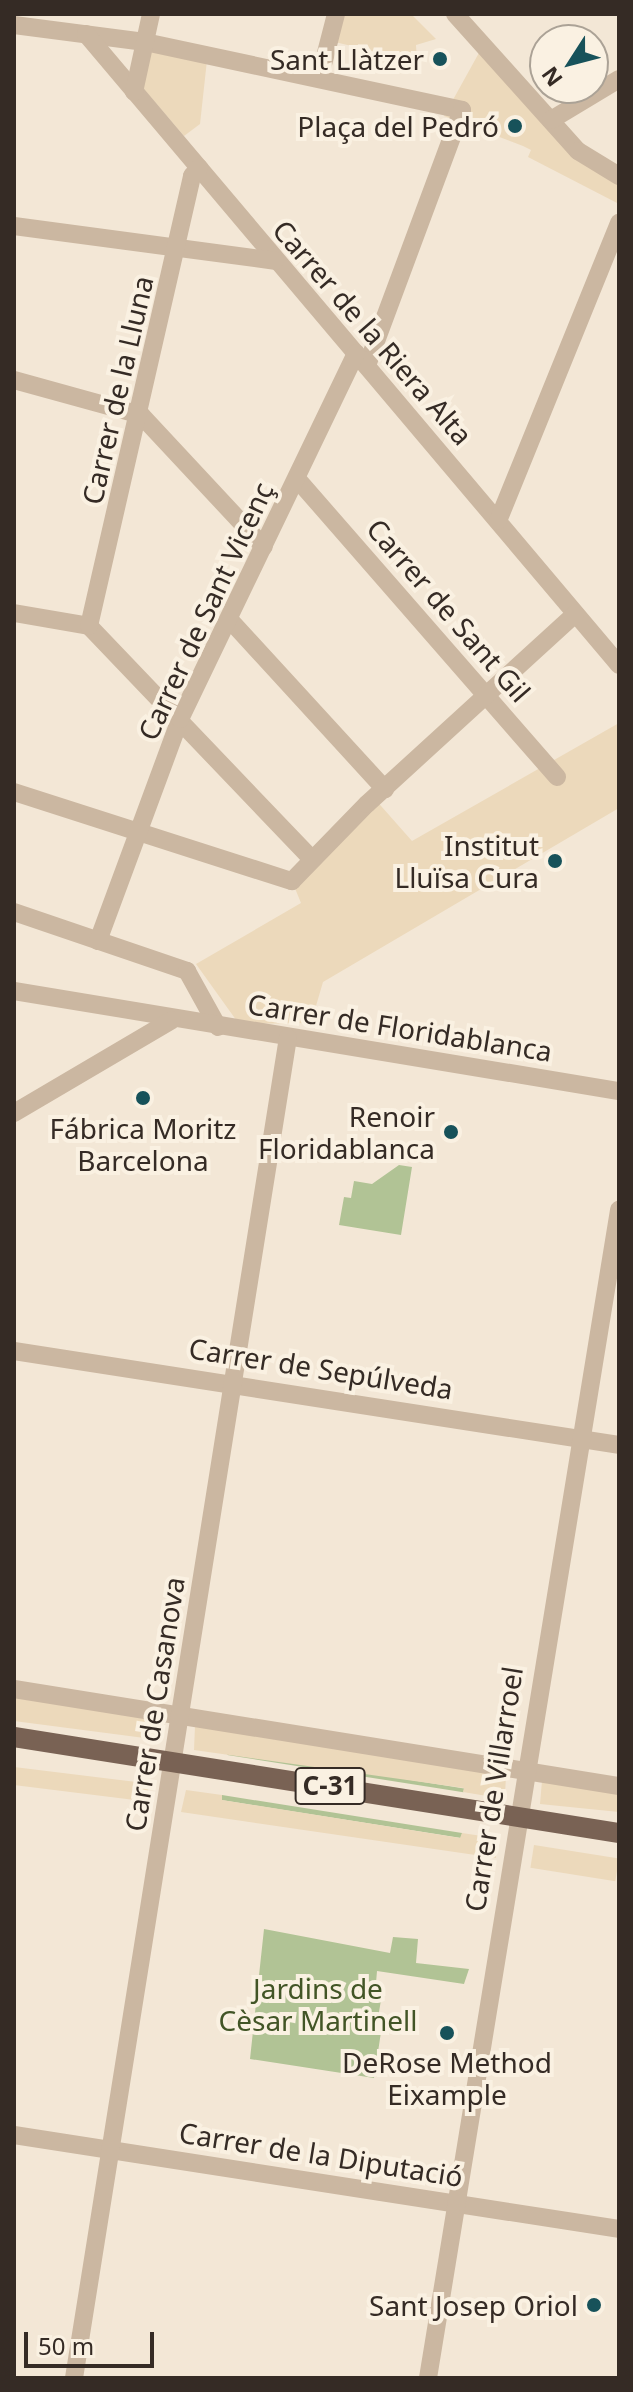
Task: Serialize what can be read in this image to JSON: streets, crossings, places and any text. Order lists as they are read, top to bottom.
{
  "streets": {
    "main road": ["C-31"],
    "street": [
      "Carrer de la Riera Alta",
      "Carrer de la Lluna",
      "Carrer de Sant Gil",
      "Carrer de Sant Vicenç",
      "Carrer de Floridablanca",
      "Carrer de Sepúlveda",
      "Carrer de Casanova",
      "Carrer de Villarroel",
      "Carrer de la Diputació"
    ]
  },
  "crossings": [
    ["Carrer de la Riera Alta", "Carrer de la Lluna"],
    ["Carrer de la Riera Alta", "Carrer de Sant Vicenç"],
    ["Carrer de Sant Gil", "Carrer de Sant Vicenç"],
    ["Carrer de Floridablanca", "Carrer de Casanova"],
    ["Carrer de Sepúlveda", "Carrer de Casanova"],
    ["Carrer de Sepúlveda", "Carrer de Villarroel"],
    ["Carrer de Casanova", "C-31"],
    ["Carrer de Casanova", "Carrer de la Diputació"],
    ["C-31", "Carrer de Villarroel"],
    ["Carrer de Villarroel", "Carrer de la Diputació"]
  ],
  "parks": ["Jardins de Cèsar Martinell"],
  "places": [
    "Sant Llàtzer",
    "Plaça del Pedró",
    "Institut Lluïsa Cura",
    "Fábrica Moritz Barcelona",
    "Renoir Floridablanca",
    "DeRose Method Eixample",
    "Sant Josep Oriol"
  ],
  "scale_bar": "50 m",
  "north": "bottom left"
}
